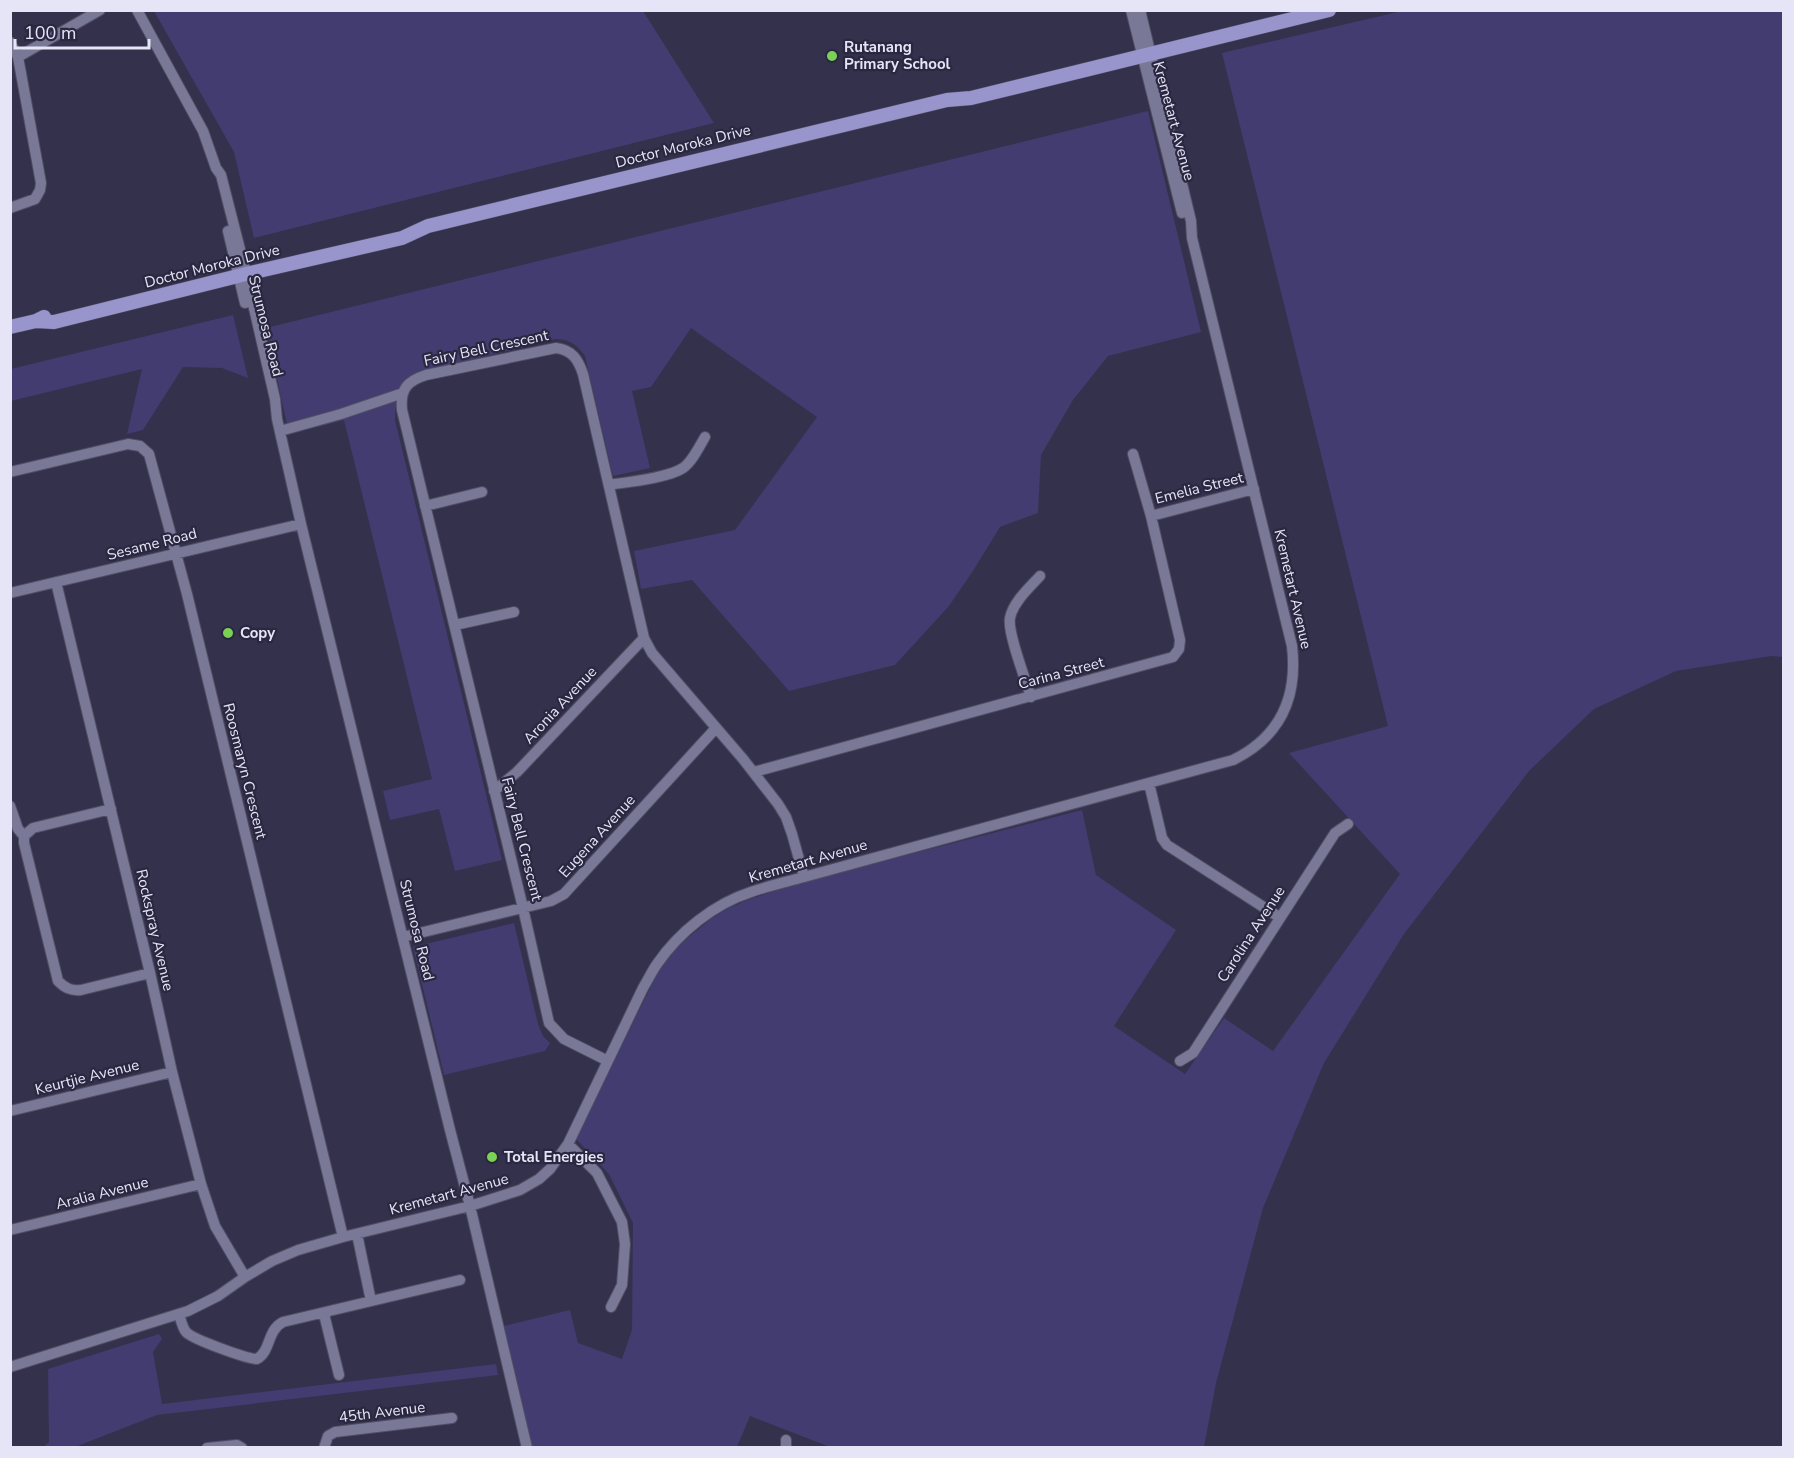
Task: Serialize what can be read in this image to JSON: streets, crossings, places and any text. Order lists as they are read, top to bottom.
{
  "streets": {
    "main road": ["Doctor Moroka Drive"],
    "street": [
      "Kremetart Avenue",
      "Strumosa Road",
      "Fairy Bell Crescent",
      "Emelia Street",
      "Sesame Road",
      "Carina Street",
      "Aronia Avenue",
      "Roosmaryn Crescent",
      "Eugena Avenue",
      "Rockspray Avenue",
      "Carolina Avenue",
      "Keurtjie Avenue",
      "Aralia Avenue",
      "45th Avenue"
    ]
  },
  "crossings": [
    ["Kremetart Avenue", "Doctor Moroka Drive"],
    ["Kremetart Avenue", "Strumosa Road"],
    ["Kremetart Avenue", "Fairy Bell Crescent"],
    ["Kremetart Avenue", "Emelia Street"],
    ["Kremetart Avenue", "Roosmaryn Crescent"],
    ["Kremetart Avenue", "Rockspray Avenue"],
    ["Doctor Moroka Drive", "Strumosa Road"],
    ["Strumosa Road", "Sesame Road"],
    ["Strumosa Road", "Eugena Avenue"],
    ["Fairy Bell Crescent", "Carina Street"],
    ["Fairy Bell Crescent", "Aronia Avenue"],
    ["Fairy Bell Crescent", "Eugena Avenue"],
    ["Emelia Street", "Carina Street"],
    ["Sesame Road", "Roosmaryn Crescent"],
    ["Sesame Road", "Rockspray Avenue"],
    ["Rockspray Avenue", "Keurtjie Avenue"],
    ["Rockspray Avenue", "Aralia Avenue"]
  ],
  "places": ["Rutanang Primary School", "Copy", "Total Energies"],
  "scale_bar": "100 m"
}
